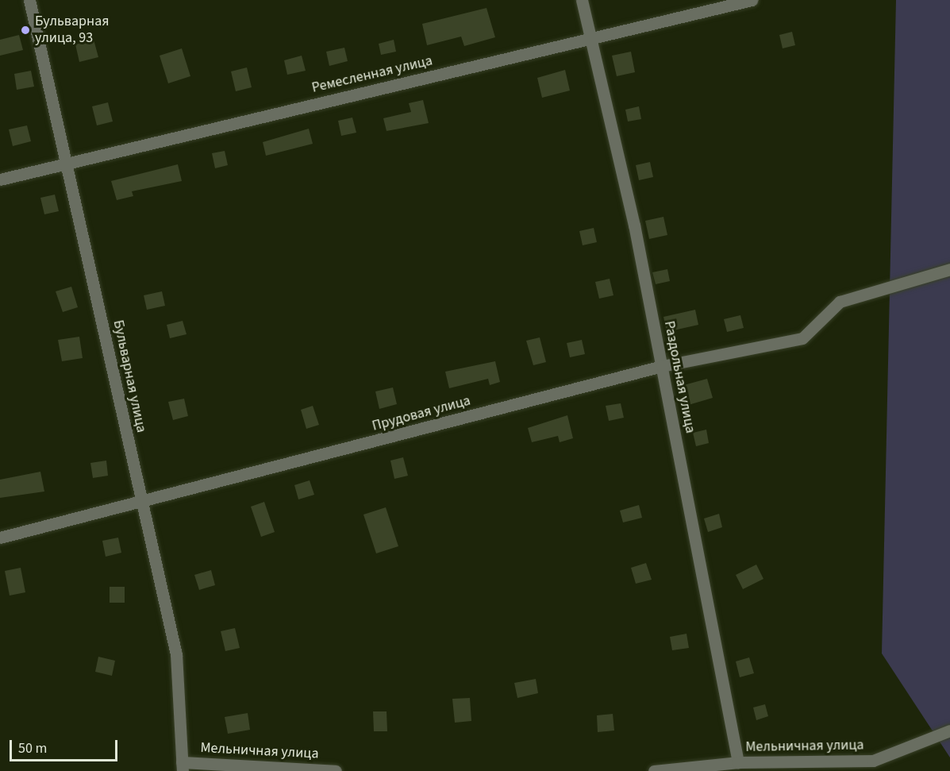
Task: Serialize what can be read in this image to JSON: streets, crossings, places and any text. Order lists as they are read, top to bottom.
{
  "streets": {
    "street": [
      "Ремесленная улица",
      "Бульварная улица",
      "Раздольная улица",
      "Прудовая улица",
      "Мельничная улица"
    ]
  },
  "crossings": [
    ["Ремесленная улица", "Бульварная улица"],
    ["Ремесленная улица", "Раздольная улица"],
    ["Бульварная улица", "Прудовая улица"],
    ["Бульварная улица", "Мельничная улица"],
    ["Раздольная улица", "Прудовая улица"],
    ["Раздольная улица", "Мельничная улица"]
  ],
  "places": ["Бульварная улица, 93"],
  "scale_bar": "50 m"
}
